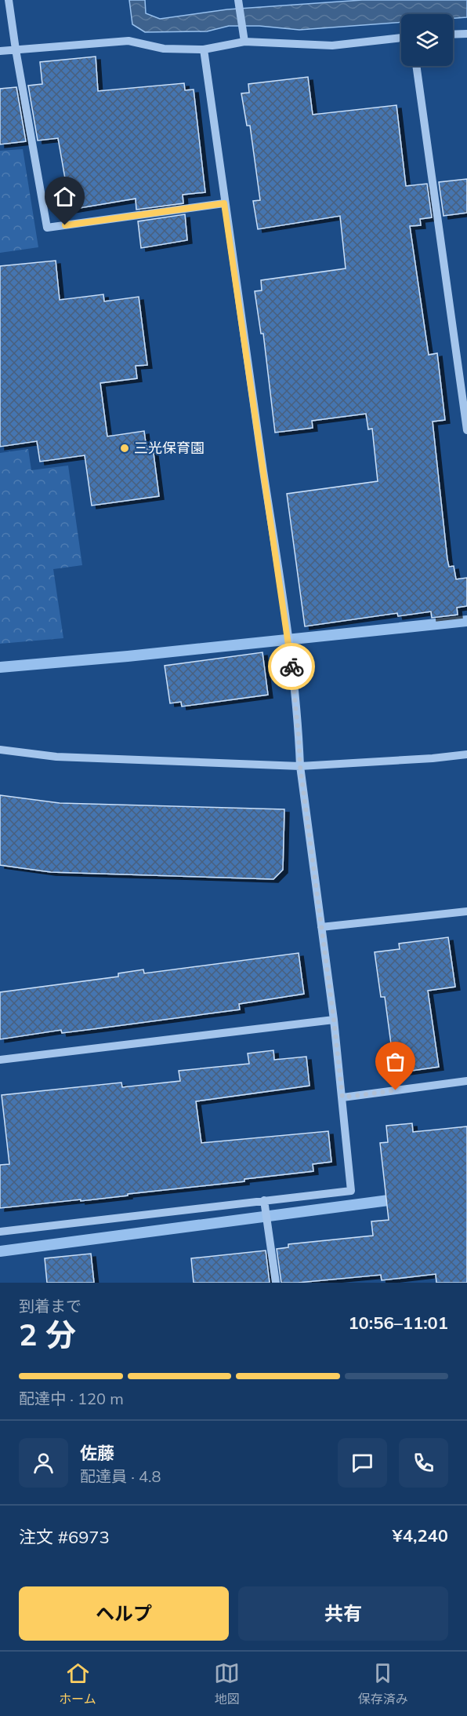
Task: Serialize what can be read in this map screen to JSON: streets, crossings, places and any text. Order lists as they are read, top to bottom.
{
  "places": ["三光保育園"],
  "page": {
    "heading": ["2 分", "到着まで", "10:56–11:01"],
    "panel": [
      "佐藤",
      "配達員 · 4.8",
      "注文 #6973",
      "¥4,240"
    ],
    "bar": "配達中 · 120 m",
    "buttons": ["ヘルプ", "共有"],
    "tabs": ["ホーム", "地図", "保存済み"]
  }
}
